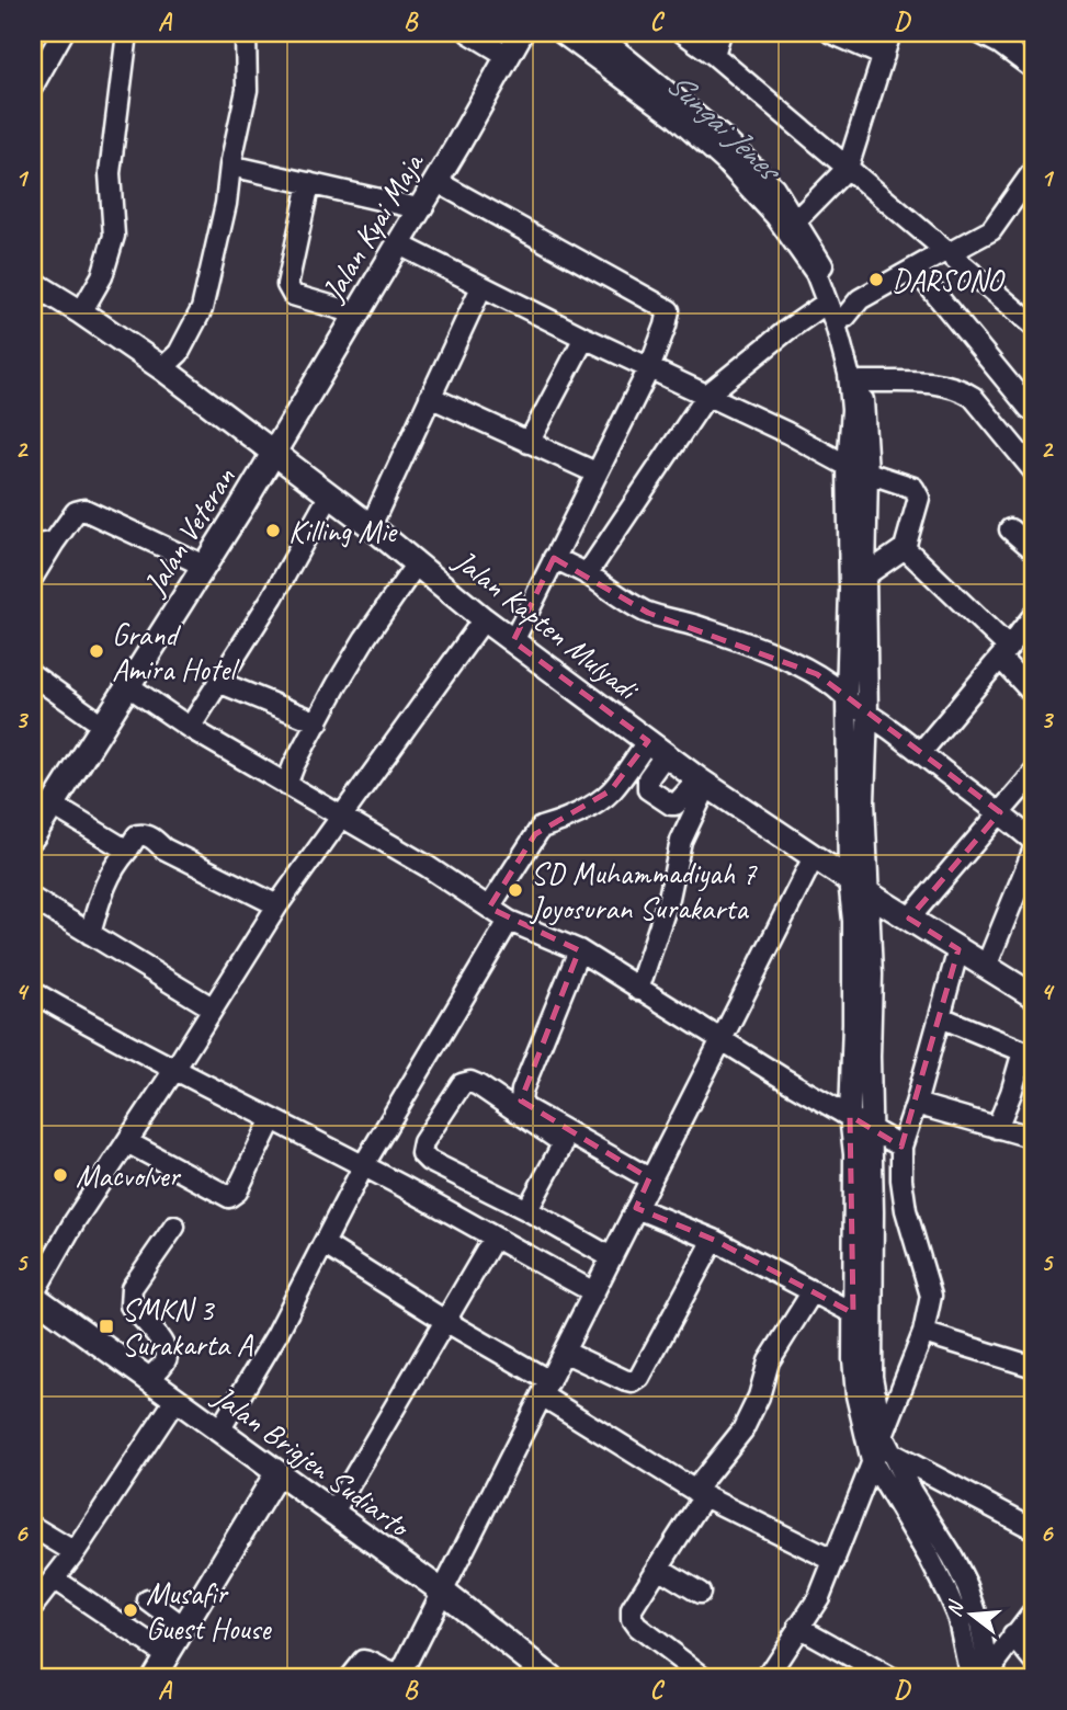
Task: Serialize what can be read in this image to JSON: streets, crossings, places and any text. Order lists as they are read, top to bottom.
{
  "streets": {
    "main road": [
      "Jalan Kyai Maja",
      "Jalan Veteran",
      "Jalan Kapten Mulyadi",
      "Jalan Brigjen Sudiarto"
    ]
  },
  "crossings": [
    ["Jalan Kyai Maja", "Jalan Veteran"],
    ["Jalan Kyai Maja", "Jalan Kapten Mulyadi"],
    ["Jalan Veteran", "Jalan Kapten Mulyadi"]
  ],
  "water": ["Sungai Jenes"],
  "places": {
    "other": [
      "DARSONO",
      "Killing Mie",
      "Grand Amira Hotel",
      "SD Muhammadiyah 7 Joyosuran Surakarta",
      "Macvolver",
      "Musafir Guest House"
    ],
    "transit": ["SMKN 3 Surakarta A"]
  },
  "north": "left",
  "grid": {
    "columns": [
      "A",
      "B",
      "C",
      "D"
    ],
    "rows": [
      "1",
      "2",
      "3",
      "4",
      "5",
      "6"
    ]
  }
}
